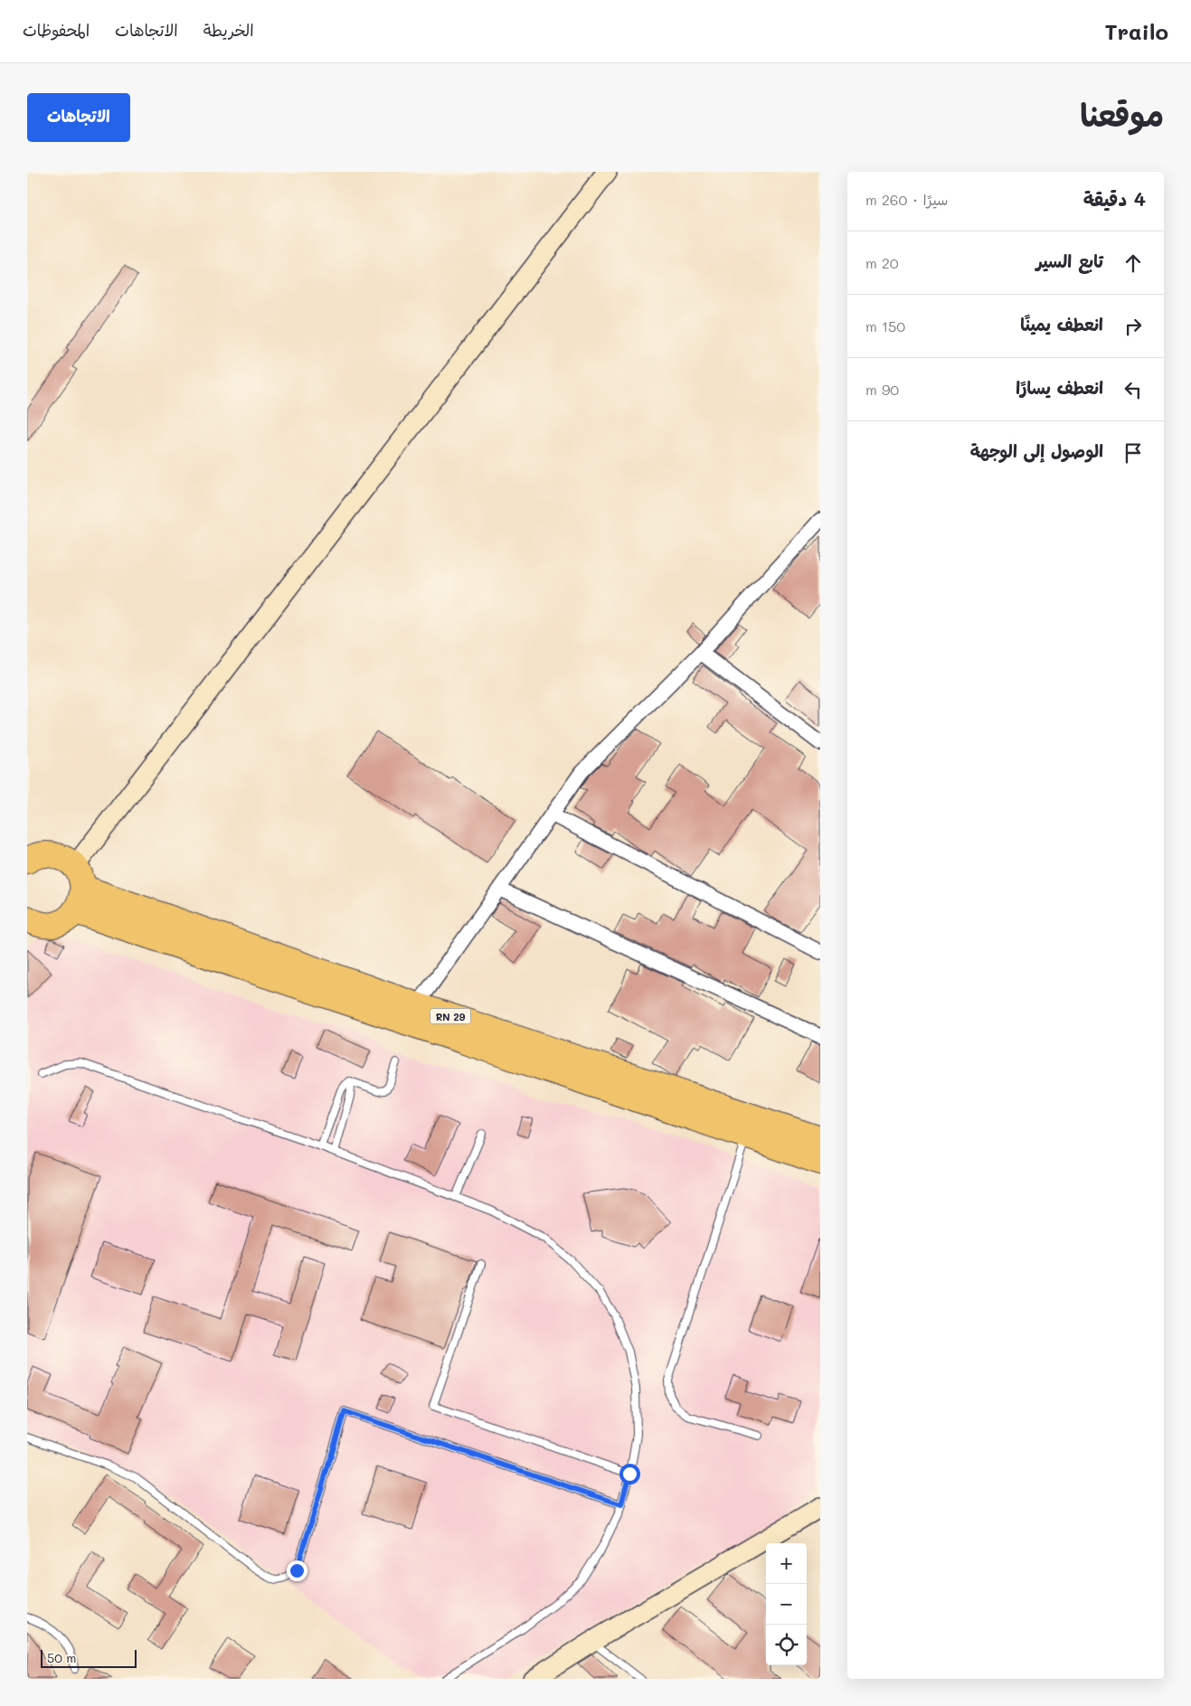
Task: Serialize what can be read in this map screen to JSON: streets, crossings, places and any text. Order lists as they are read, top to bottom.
{
  "streets": {
    "highway": ["RN 29"]
  },
  "scale_bar": "50 m",
  "page": {
    "header": "Trailo",
    "nav": ["الخريطة", "الاتجاهات", "المحفوظات"],
    "title": "موقعنا",
    "buttons": "الاتجاهات",
    "heading": ["4 دقيقة", "سيرًا · 260 m"],
    "list": [
      ["تابع السير", "20 m"],
      ["انعطف يمينًا", "150 m"],
      ["انعطف يسارًا", "90 m"],
      "الوصول إلى الوجهة"
    ],
    "map_buttons": ["+", "−"],
    "scale": "50 m"
  }
}
